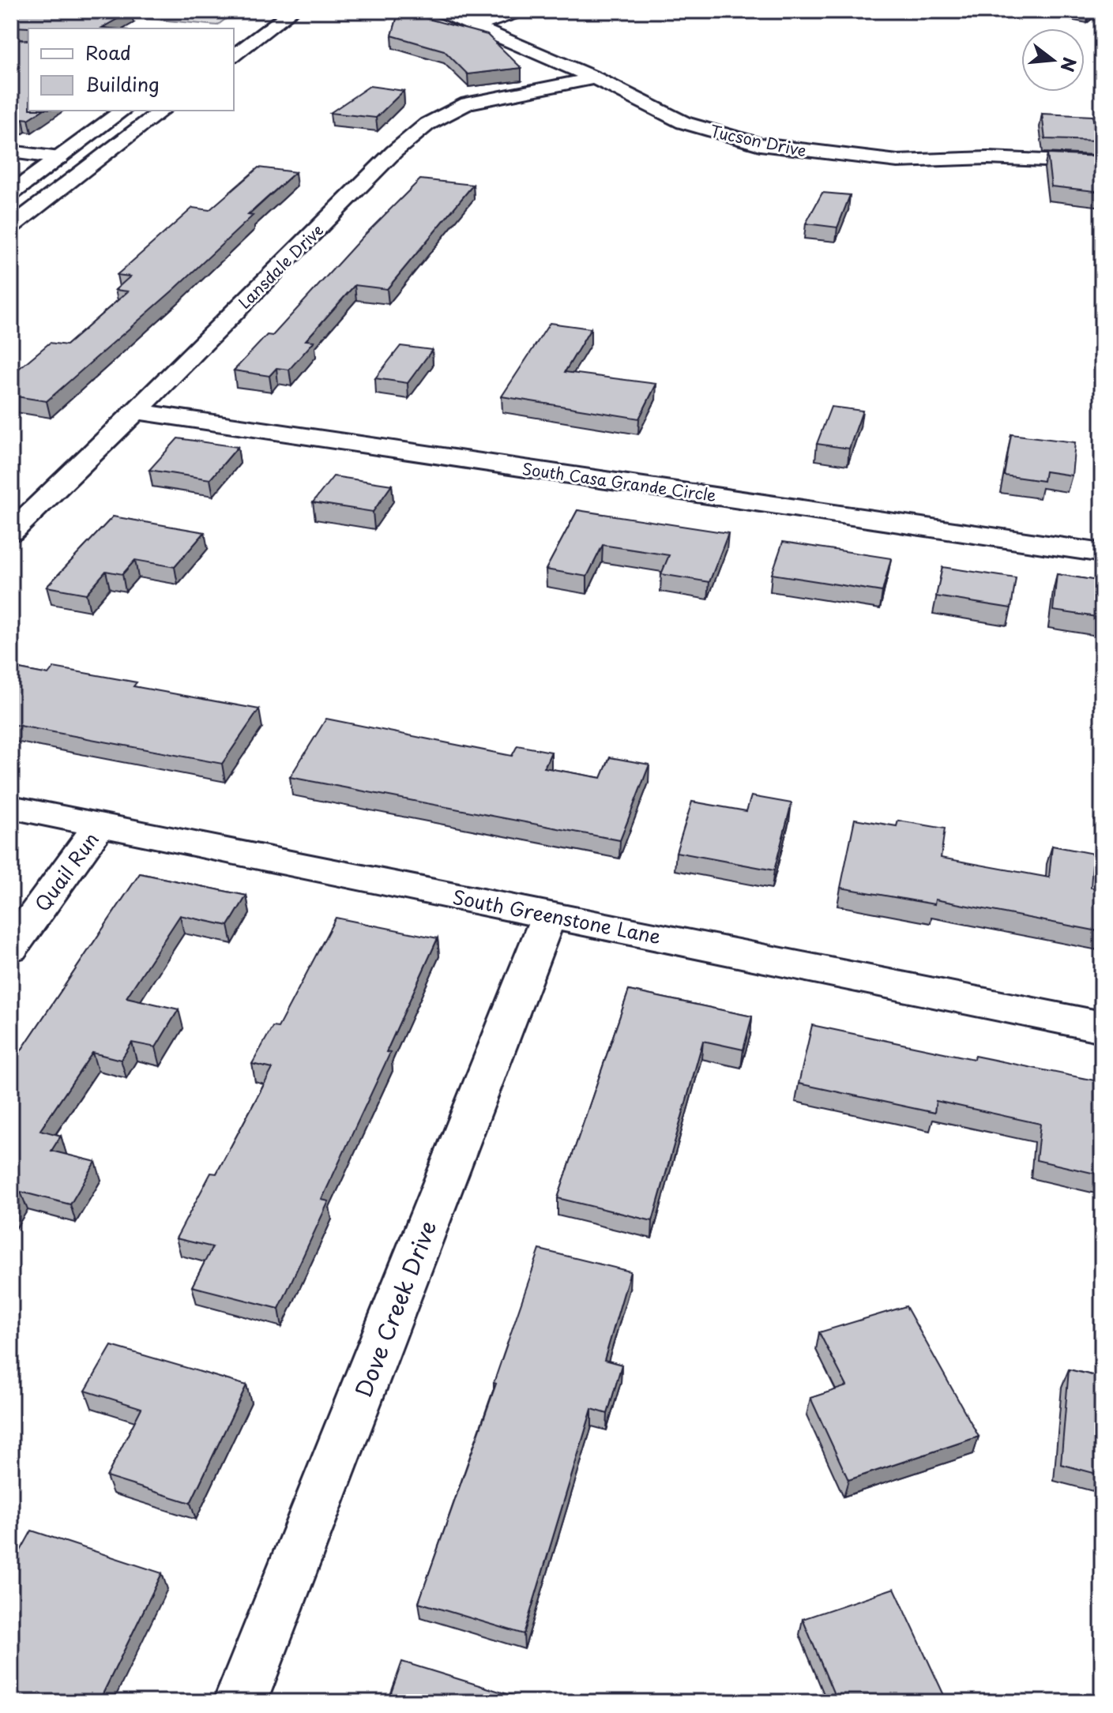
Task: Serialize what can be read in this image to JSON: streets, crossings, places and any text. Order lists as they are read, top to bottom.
{
  "streets": {
    "street": [
      "Tucson Drive",
      "Lansdale Drive",
      "South Casa Grande Circle",
      "Quail Run",
      "South Greenstone Lane",
      "Dove Creek Drive"
    ]
  },
  "crossings": [
    ["Tucson Drive", "Lansdale Drive"],
    ["Lansdale Drive", "South Casa Grande Circle"],
    ["Quail Run", "South Greenstone Lane"],
    ["South Greenstone Lane", "Dove Creek Drive"]
  ],
  "legend": ["Road", "Building"],
  "north": "right"
}
